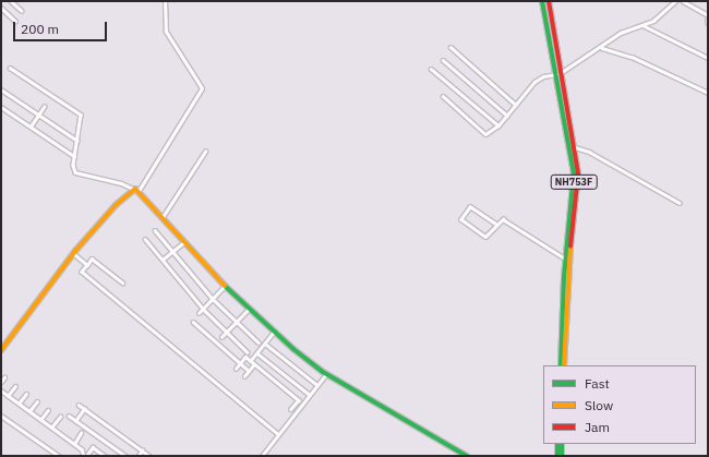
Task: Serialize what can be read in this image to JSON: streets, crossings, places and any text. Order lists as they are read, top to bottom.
{
  "streets": {
    "main road": ["NH753F"]
  },
  "legend": ["Fast", "Slow", "Jam"],
  "scale_bar": "200 m"
}
